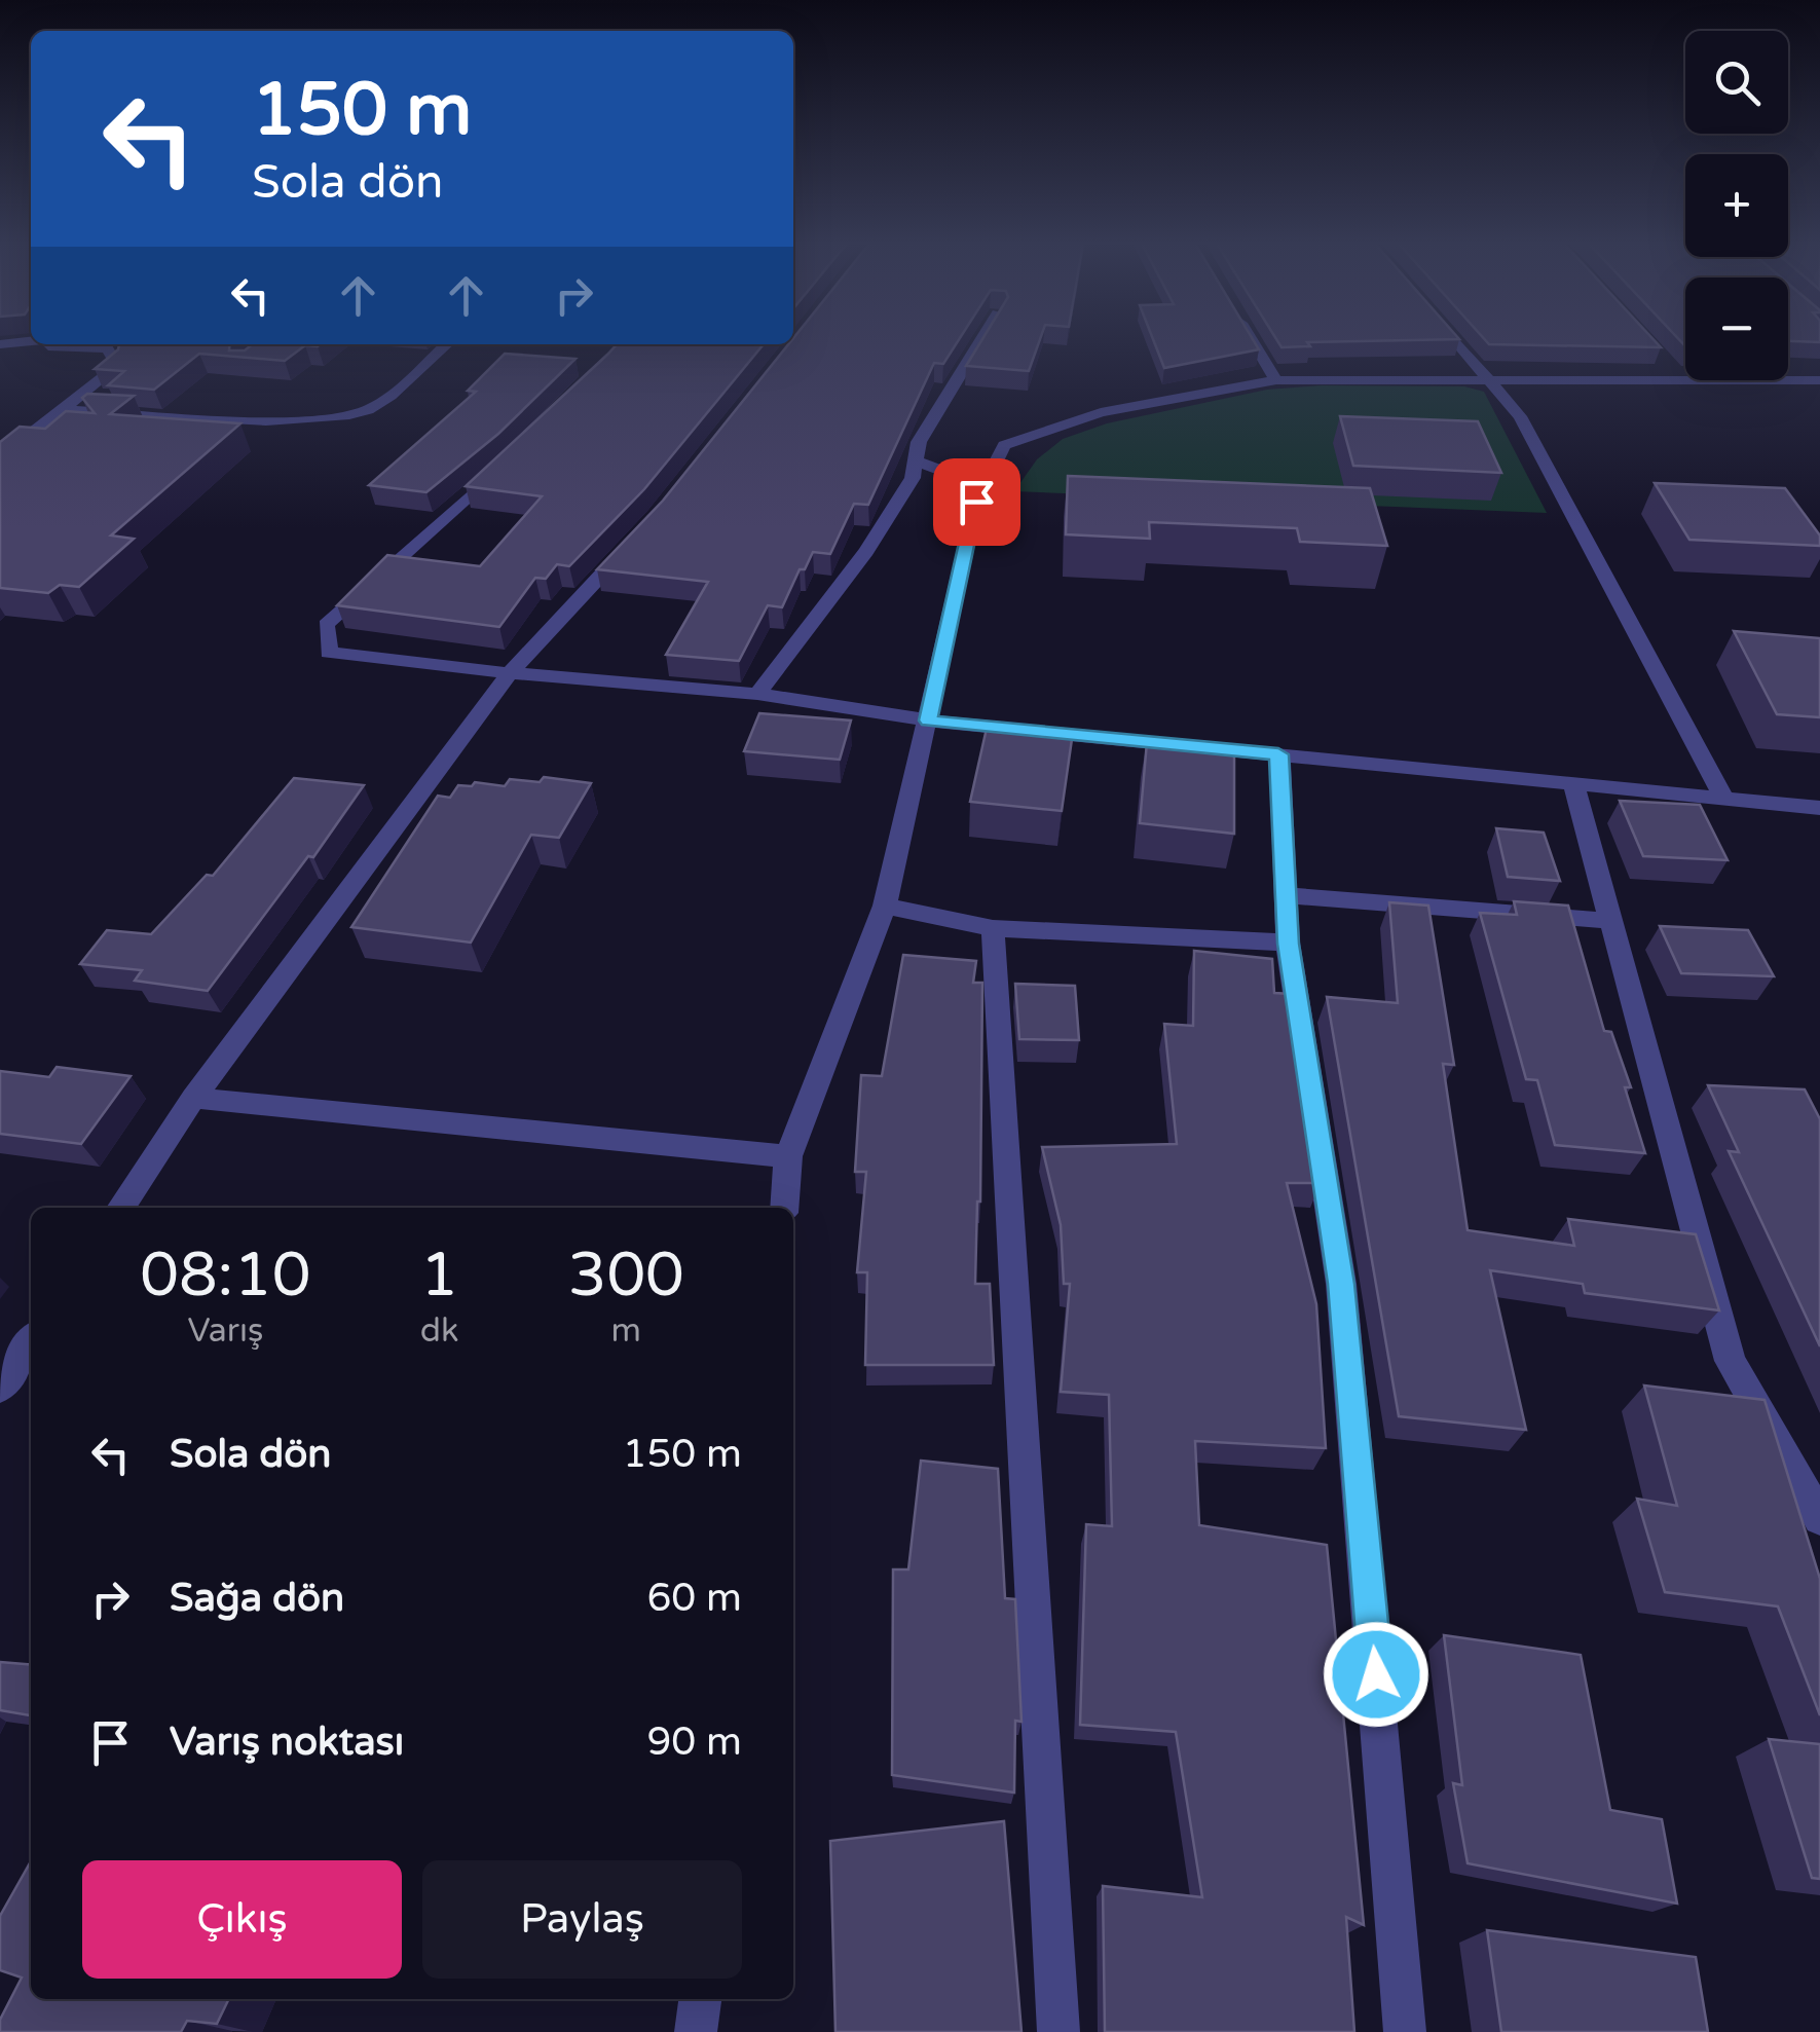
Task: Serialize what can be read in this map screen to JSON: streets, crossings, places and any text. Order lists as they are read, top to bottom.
{
  "page": {
    "map_buttons": ["+", "−"],
    "turn": ["150 m", "Sola dön"],
    "eta": [
      "08:10",
      "Varış",
      "1",
      "dk",
      "300",
      "m"
    ],
    "list": [
      {
        "name": "Sola dön",
        "value": "150 m"
      },
      {
        "name": "Sağa dön",
        "value": "60 m"
      },
      {
        "name": "Varış noktası",
        "value": "90 m"
      }
    ],
    "buttons": ["Çıkış", "Paylaş"]
  }
}
